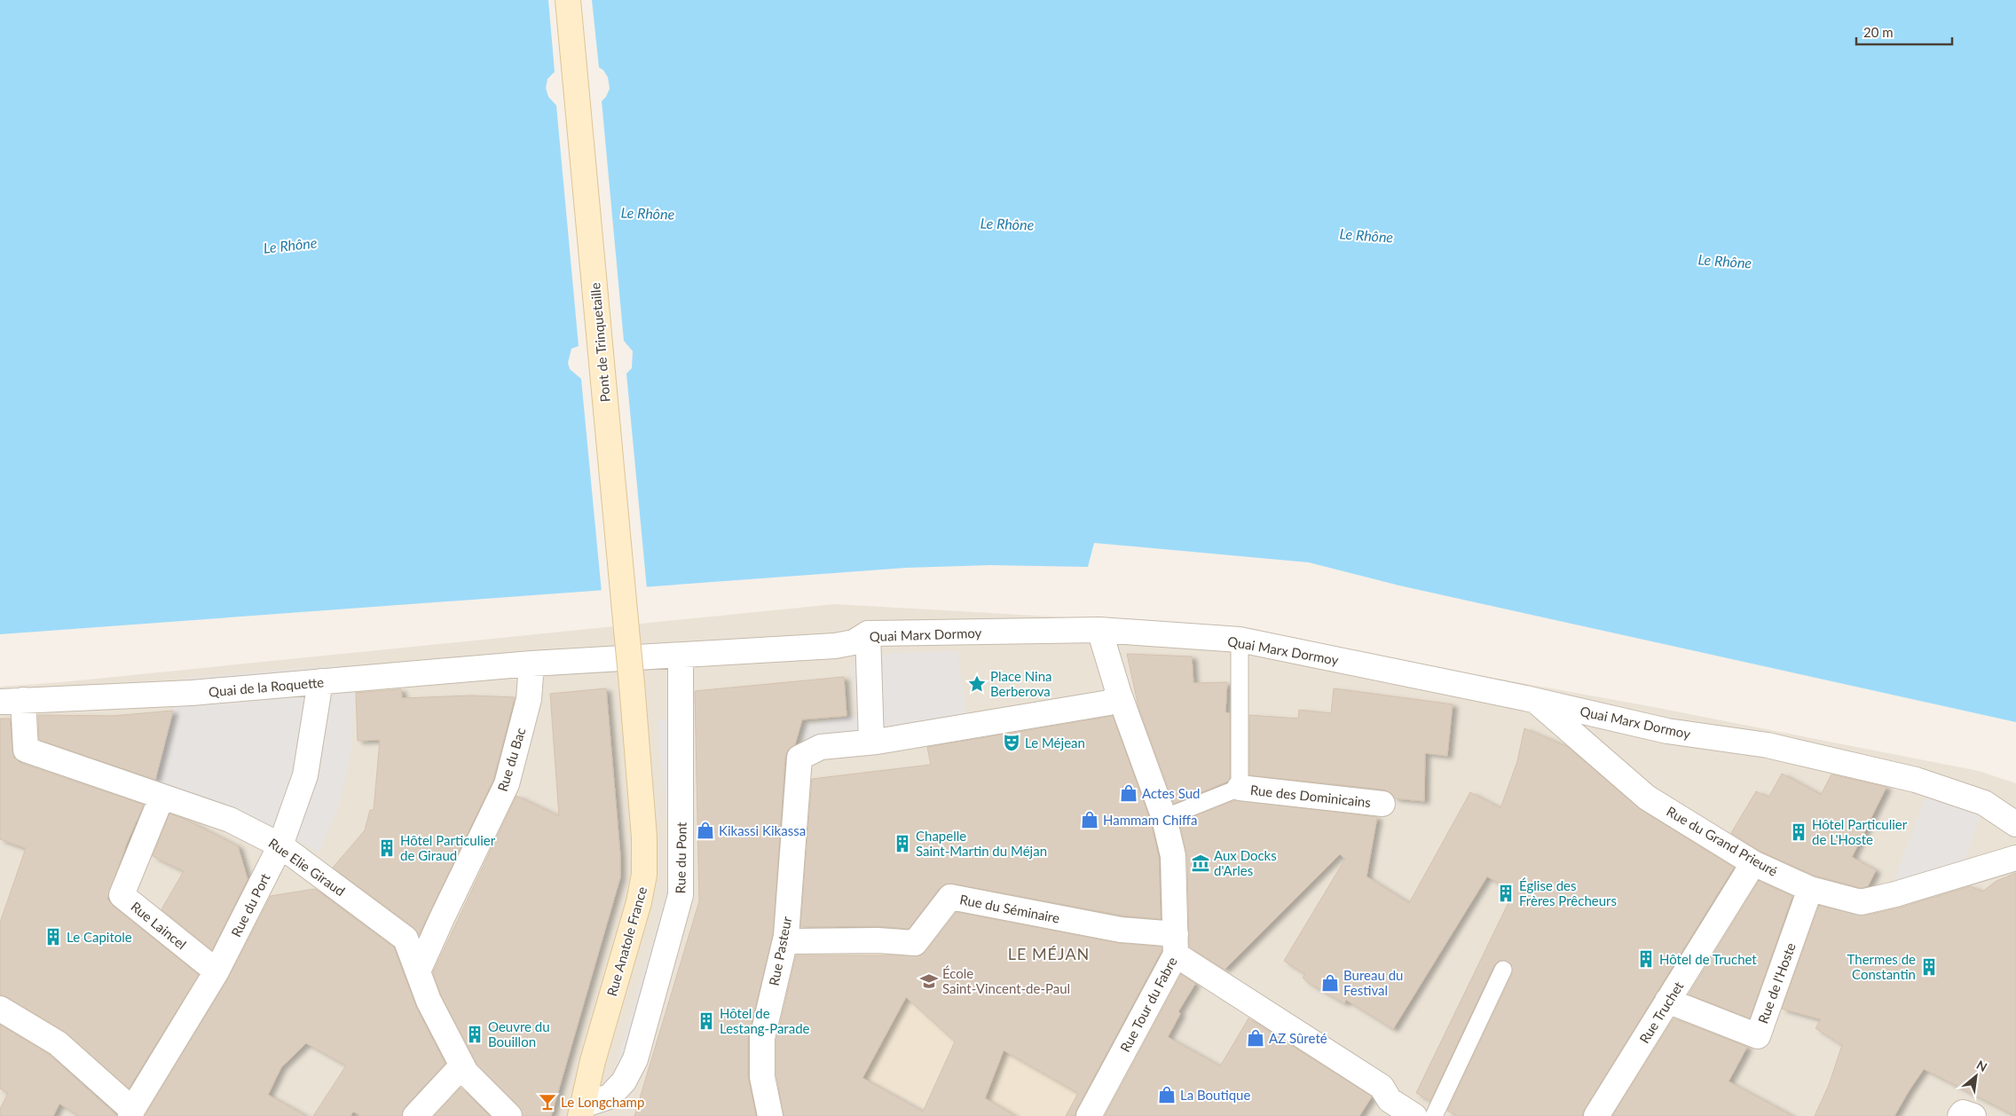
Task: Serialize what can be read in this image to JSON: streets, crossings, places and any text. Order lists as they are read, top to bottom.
{
  "streets": {
    "main road": ["Pont de Trinquetaille", "Rue Anatole France"],
    "street": [
      "Quai Marx Dormoy",
      "Quai de la Roquette",
      "Rue du Bac",
      "Rue des Dominicains",
      "Rue du Grand Prieuré",
      "Rue du Pont",
      "Rue Elie Giraud",
      "Rue du Port",
      "Rue du Séminaire",
      "Rue Laincel",
      "Rue Pasteur",
      "Rue de l'Hoste",
      "Rue Tour du Fabre",
      "Rue Truchet"
    ]
  },
  "crossings": [
    ["Pont de Trinquetaille", "Rue Anatole France"],
    ["Quai Marx Dormoy", "Quai de la Roquette"],
    ["Quai Marx Dormoy", "Rue du Bac"],
    ["Quai Marx Dormoy", "Rue du Grand Prieuré"],
    ["Quai Marx Dormoy", "Rue du Pont"],
    ["Quai de la Roquette", "Rue du Bac"],
    ["Quai de la Roquette", "Rue Elie Giraud"],
    ["Quai de la Roquette", "Rue du Port"],
    ["Rue du Bac", "Rue Elie Giraud"],
    ["Rue du Grand Prieuré", "Rue de l'Hoste"],
    ["Rue du Grand Prieuré", "Rue Truchet"],
    ["Rue du Pont", "Rue Anatole France"],
    ["Rue Elie Giraud", "Rue du Port"],
    ["Rue Elie Giraud", "Rue Laincel"],
    ["Rue du Port", "Rue Laincel"],
    ["Rue du Séminaire", "Rue Pasteur"],
    ["Rue du Séminaire", "Rue Tour du Fabre"],
    ["Rue de l'Hoste", "Rue Truchet"]
  ],
  "districts": ["LE MÉJAN"],
  "water": ["Le Rhône"],
  "places": {
    "place": ["Place Nina Berberova"],
    "theatre": ["Le Méjean"],
    "shop": [
      "Actes Sud",
      "Hammam Chiffa",
      "Kikassi Kikassa",
      "Bureau du Festival",
      "AZ Sûreté",
      "La Boutique"
    ],
    "building": [
      "Hôtel Particulier de L'Hoste",
      "Chapelle Saint-Martin du Méjan",
      "Hôtel Particulier de Giraud",
      "Église des Frères Prêcheurs",
      "Le Capitole",
      "Hôtel de Truchet",
      "Thermes de Constantin",
      "Hôtel de Lestang-Parade",
      "Oeuvre du Bouillon"
    ],
    "museum": ["Aux Docks d'Arles"],
    "school or university": ["École Saint-Vincent-de-Paul"],
    "bar": ["Le Longchamp"]
  },
  "scale_bar": "20 m",
  "north": "top right"
}
